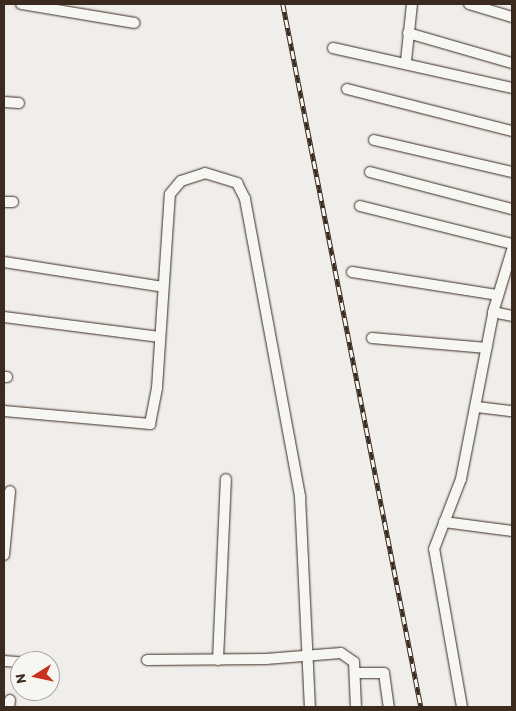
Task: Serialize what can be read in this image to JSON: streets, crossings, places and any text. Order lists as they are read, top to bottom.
{
  "north": "left"
}
